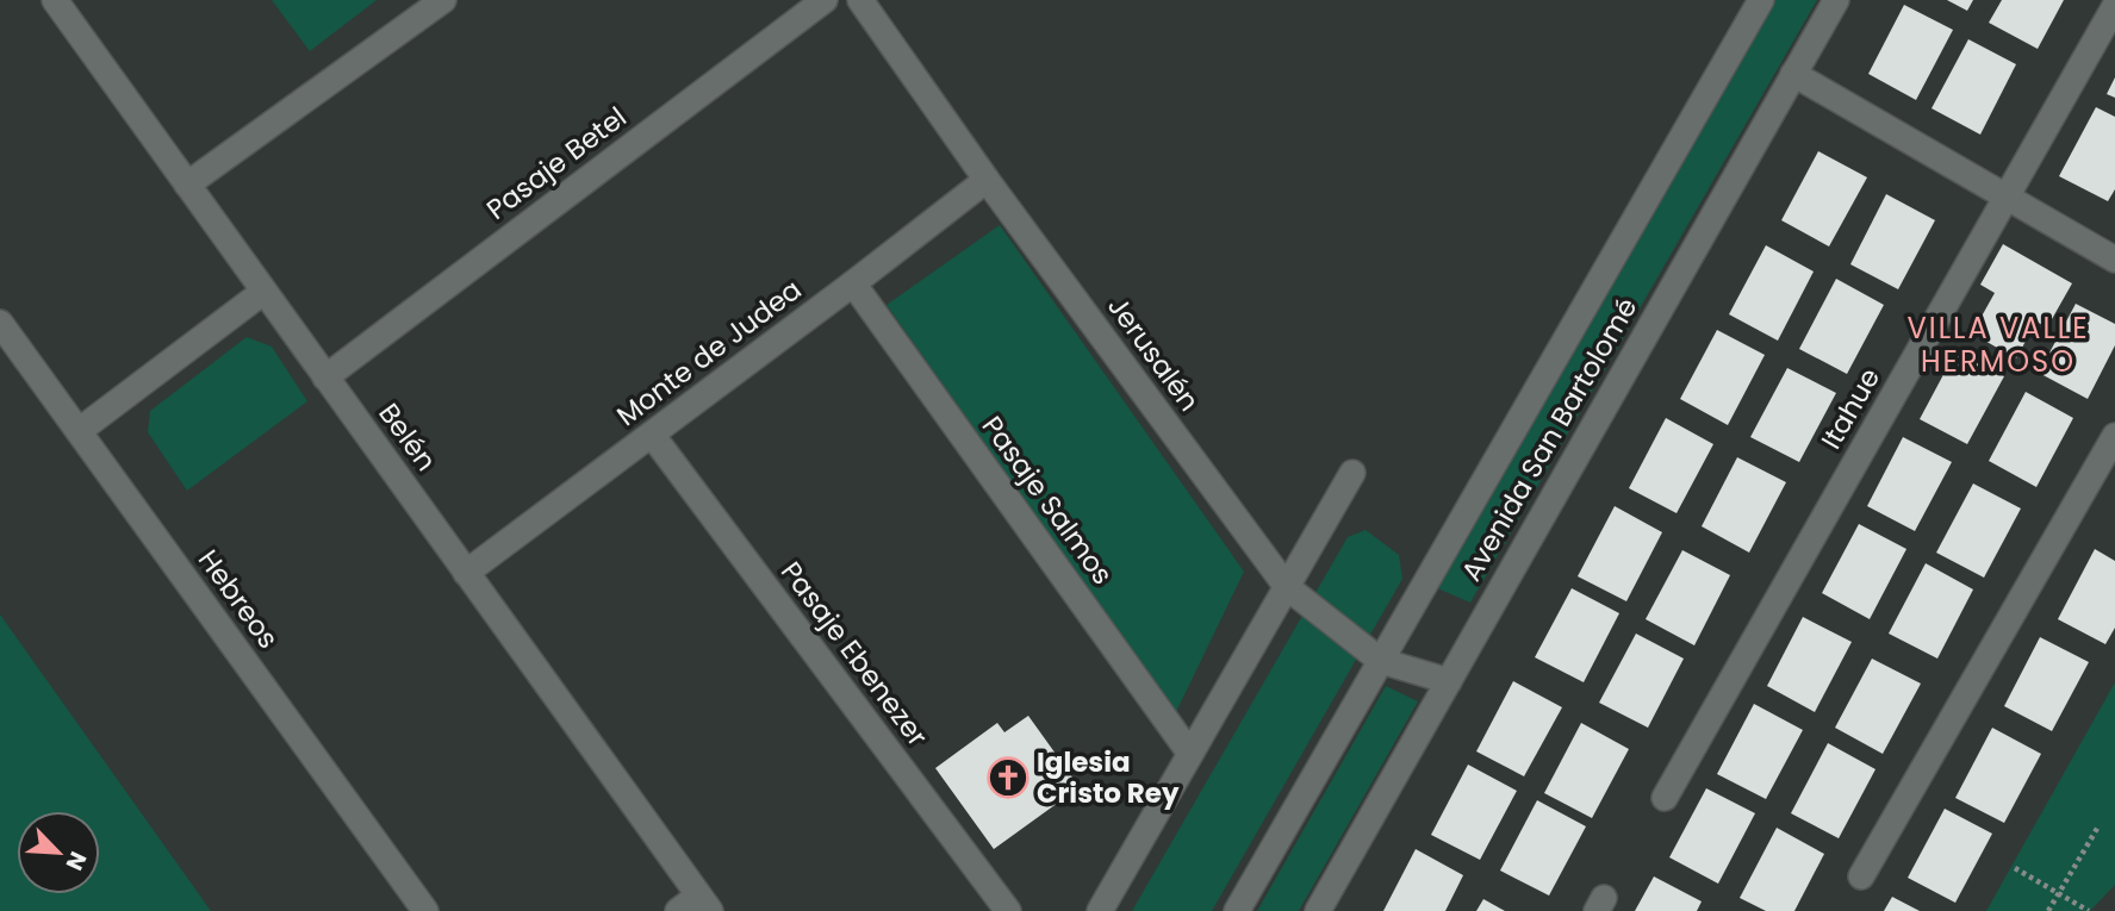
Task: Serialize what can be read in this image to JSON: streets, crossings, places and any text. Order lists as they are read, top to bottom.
{
  "streets": {
    "street": [
      "Pasaje Betel",
      "Monte de Judea",
      "Jerusalén",
      "Itahue",
      "Belén",
      "Avenida San Bartolomé",
      "Pasaje Salmos",
      "Hebreos",
      "Pasaje Ebenezer"
    ]
  },
  "crossings": [
    ["Pasaje Betel", "Belén"],
    ["Monte de Judea", "Jerusalén"],
    ["Monte de Judea", "Belén"],
    ["Monte de Judea", "Pasaje Salmos"],
    ["Monte de Judea", "Pasaje Ebenezer"],
    ["Jerusalén", "Avenida San Bartolomé"]
  ],
  "districts": ["VILLA VALLE HERMOSO"],
  "places": {
    "church": ["Iglesia Cristo Rey"]
  },
  "north": "bottom right"
}
